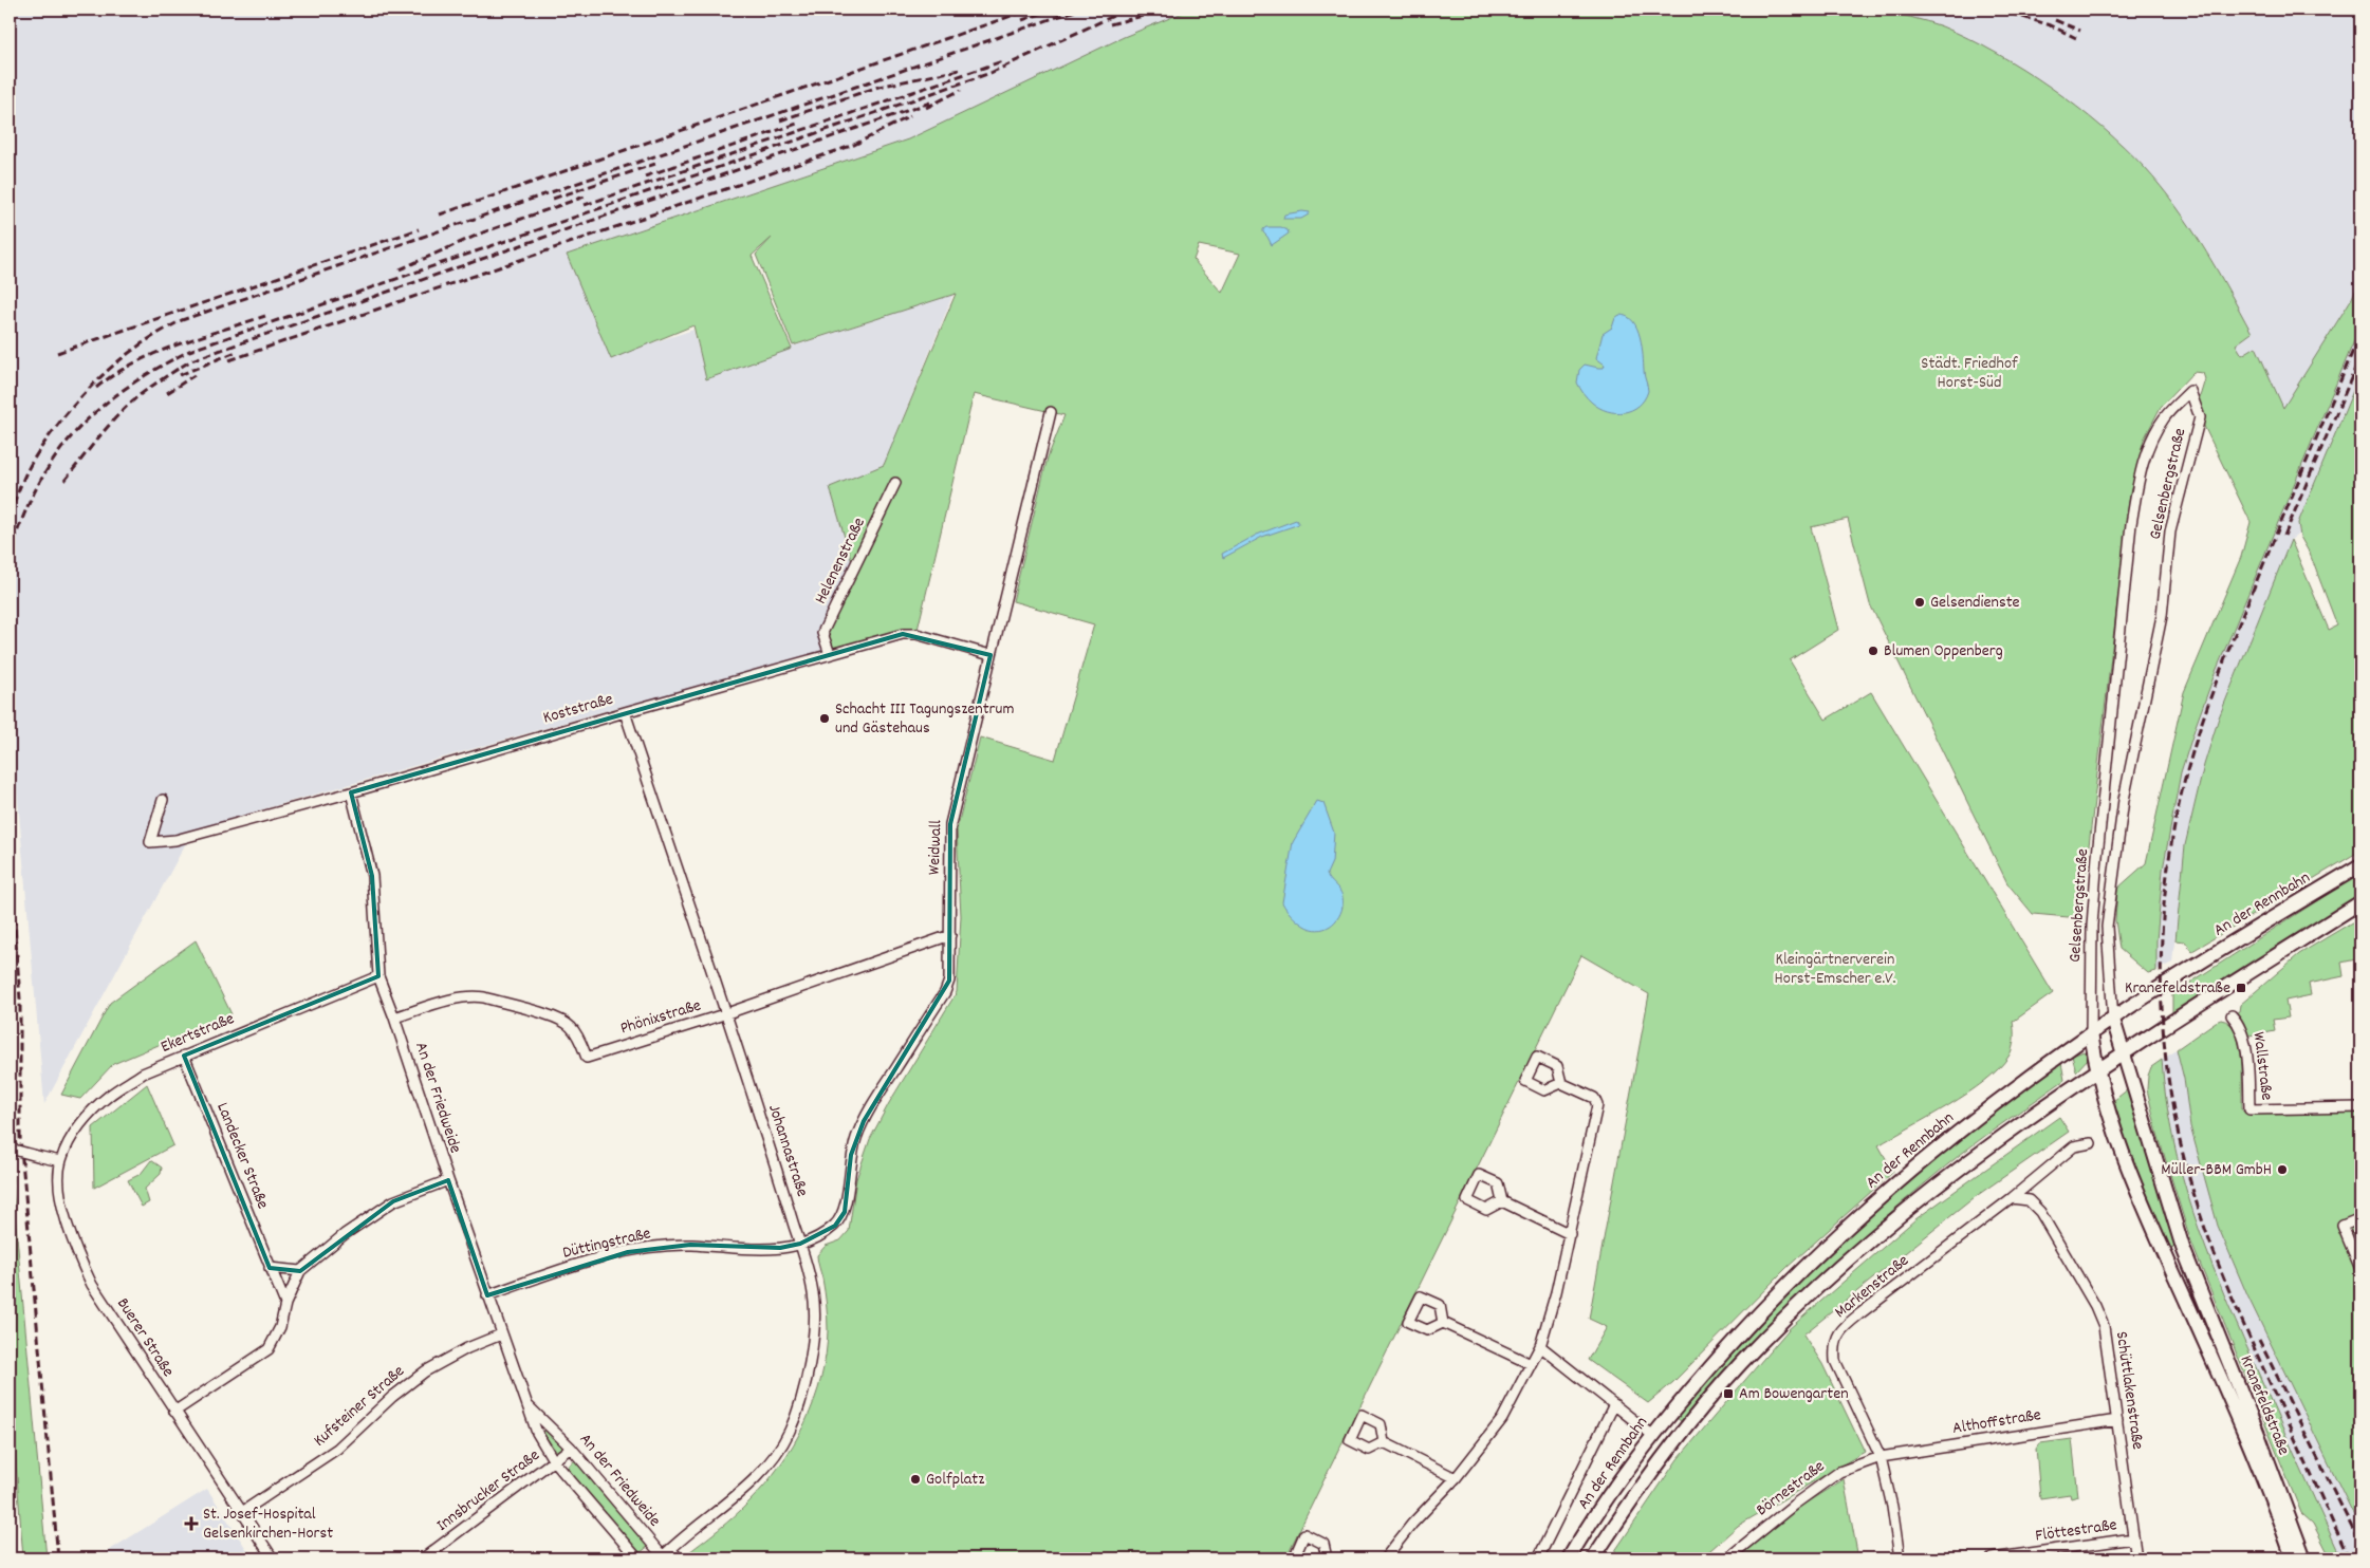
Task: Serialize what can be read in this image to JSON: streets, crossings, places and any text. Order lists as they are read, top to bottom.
{
  "streets": {
    "main road": ["An der Rennbahn", "Kranefeldstraße"],
    "street": [
      "Gelsenbergstraße",
      "Helenenstraße",
      "Koststraße",
      "Weidwall",
      "Phönixstraße",
      "Ekertstraße",
      "Wallstraße",
      "An der Friedweide",
      "Johannastraße",
      "Landecker Straße",
      "Düttingstraße",
      "Markenstraße",
      "Buerer Straße",
      "Schüttlakenstraße",
      "Kufsteiner Straße",
      "Althoffstraße",
      "Börnestraße",
      "Innsbrucker Straße",
      "Flöttestraße"
    ]
  },
  "crossings": [
    ["Gelsenbergstraße", "An der Rennbahn"],
    ["Gelsenbergstraße", "Kranefeldstraße"],
    ["Helenenstraße", "Koststraße"],
    ["Koststraße", "Weidwall"],
    ["Koststraße", "An der Friedweide"],
    ["Koststraße", "Johannastraße"],
    ["Weidwall", "Phönixstraße"],
    ["Weidwall", "Johannastraße"],
    ["Weidwall", "Düttingstraße"],
    ["An der Rennbahn", "Kranefeldstraße"],
    ["Phönixstraße", "An der Friedweide"],
    ["Phönixstraße", "Johannastraße"],
    ["Ekertstraße", "An der Friedweide"],
    ["Ekertstraße", "Landecker Straße"],
    ["Ekertstraße", "Buerer Straße"],
    ["An der Friedweide", "Johannastraße"],
    ["An der Friedweide", "Düttingstraße"],
    ["An der Friedweide", "Kufsteiner Straße"],
    ["An der Friedweide", "Innsbrucker Straße"],
    ["Johannastraße", "Düttingstraße"],
    ["Markenstraße", "Schüttlakenstraße"],
    ["Markenstraße", "Althoffstraße"],
    ["Markenstraße", "Börnestraße"],
    ["Buerer Straße", "Kufsteiner Straße"],
    ["Schüttlakenstraße", "Althoffstraße"],
    ["Schüttlakenstraße", "Flöttestraße"],
    ["Althoffstraße", "Börnestraße"]
  ],
  "parks": ["Städt. Friedhof Horst-Süd", "Kleingärtnerverein Horst-Emscher e.V."],
  "places": {
    "other": [
      "Gelsendienste",
      "Blumen Oppenberg",
      "Schacht III Tagungszentrum und Gästehaus",
      "Müller-BBM GmbH",
      "Golfplatz"
    ],
    "transit": ["Kranefeldstraße", "Am Bowengarten"],
    "health": ["St. Josef-Hospital Gelsenkirchen-Horst"]
  }
}
